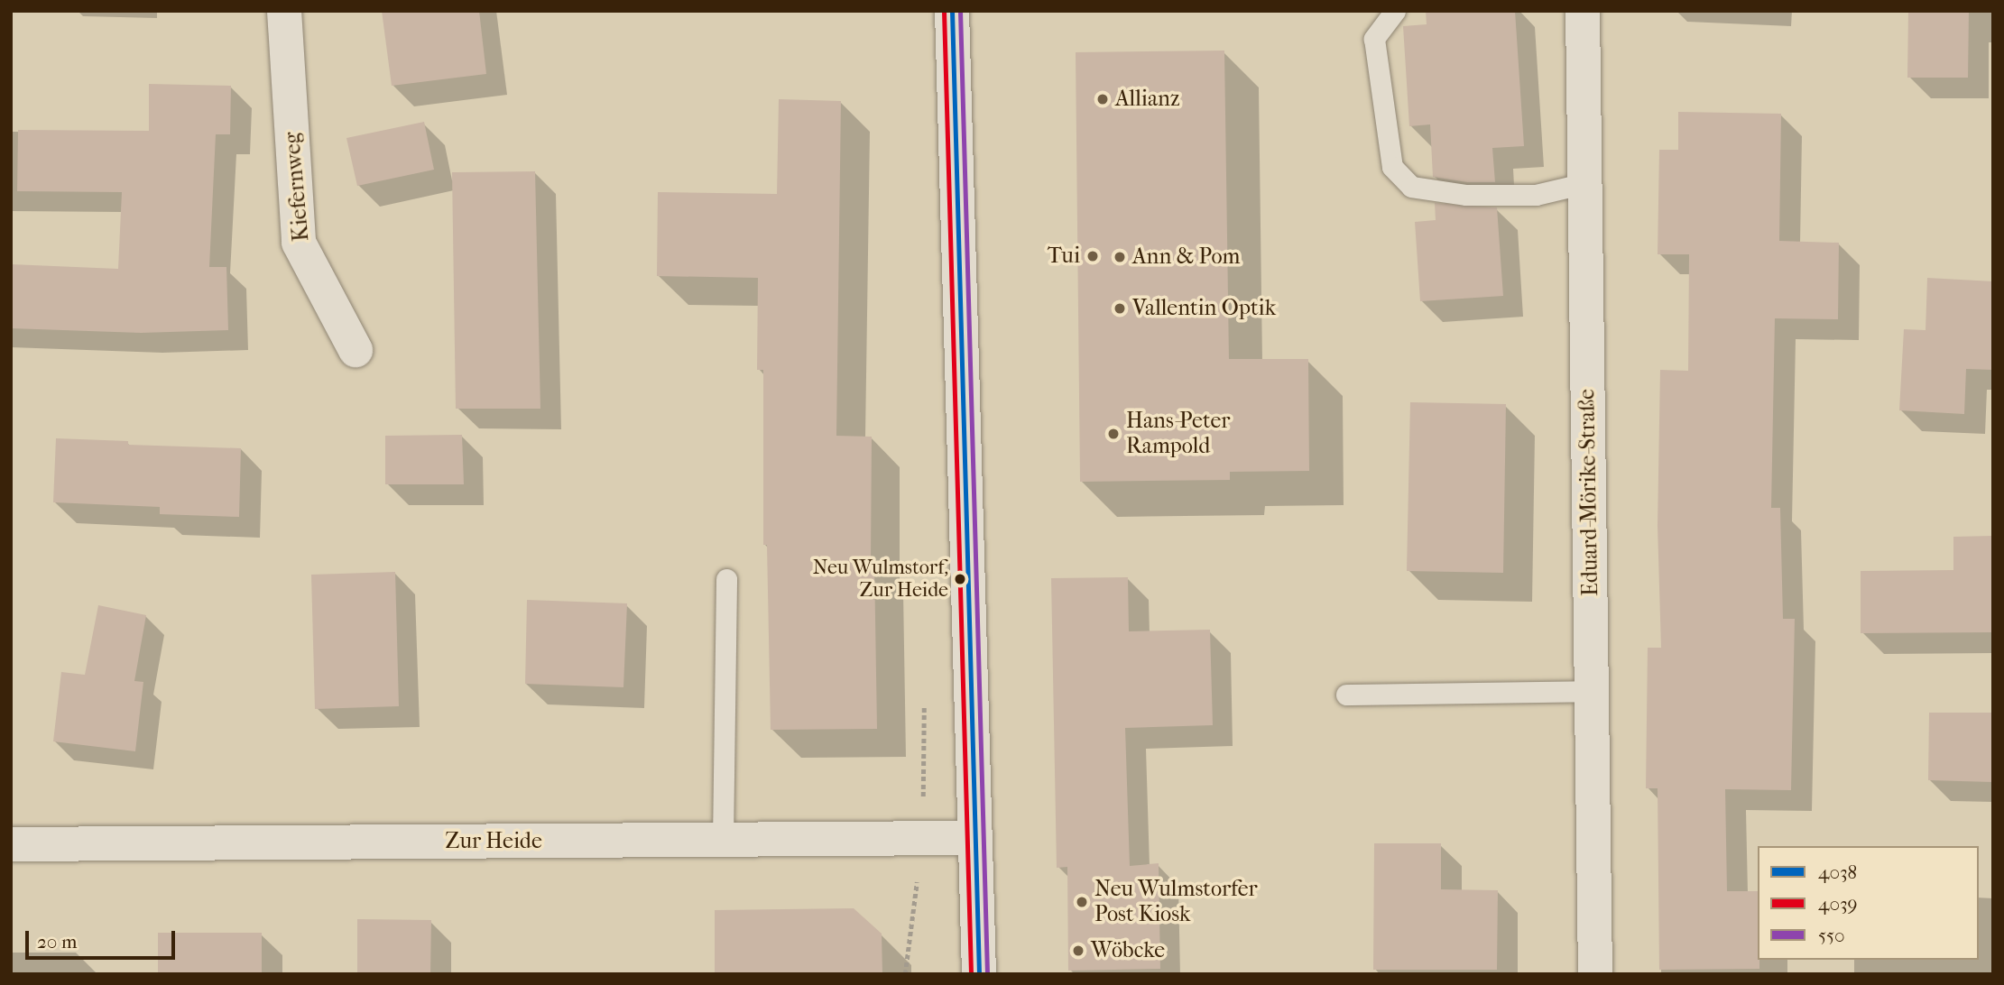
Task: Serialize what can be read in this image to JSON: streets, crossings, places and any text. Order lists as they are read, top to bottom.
{
  "streets": {
    "street": ["Kiefernweg", "Eduard-Mörike-Straße", "Zur Heide"]
  },
  "places": [
    "Allianz",
    "Tui",
    "Ann & Pom",
    "Vallentin Optik",
    "Hans-Peter Rampold",
    "Neu Wulmstorf, Zur Heide",
    "Neu Wulmstorfer Post Kiosk",
    "Wöbcke"
  ],
  "lines": ["transit line 4038", "transit line 4039", "transit line 550"],
  "legend": ["4038", "4039", "550"],
  "scale_bar": "20 m"
}
